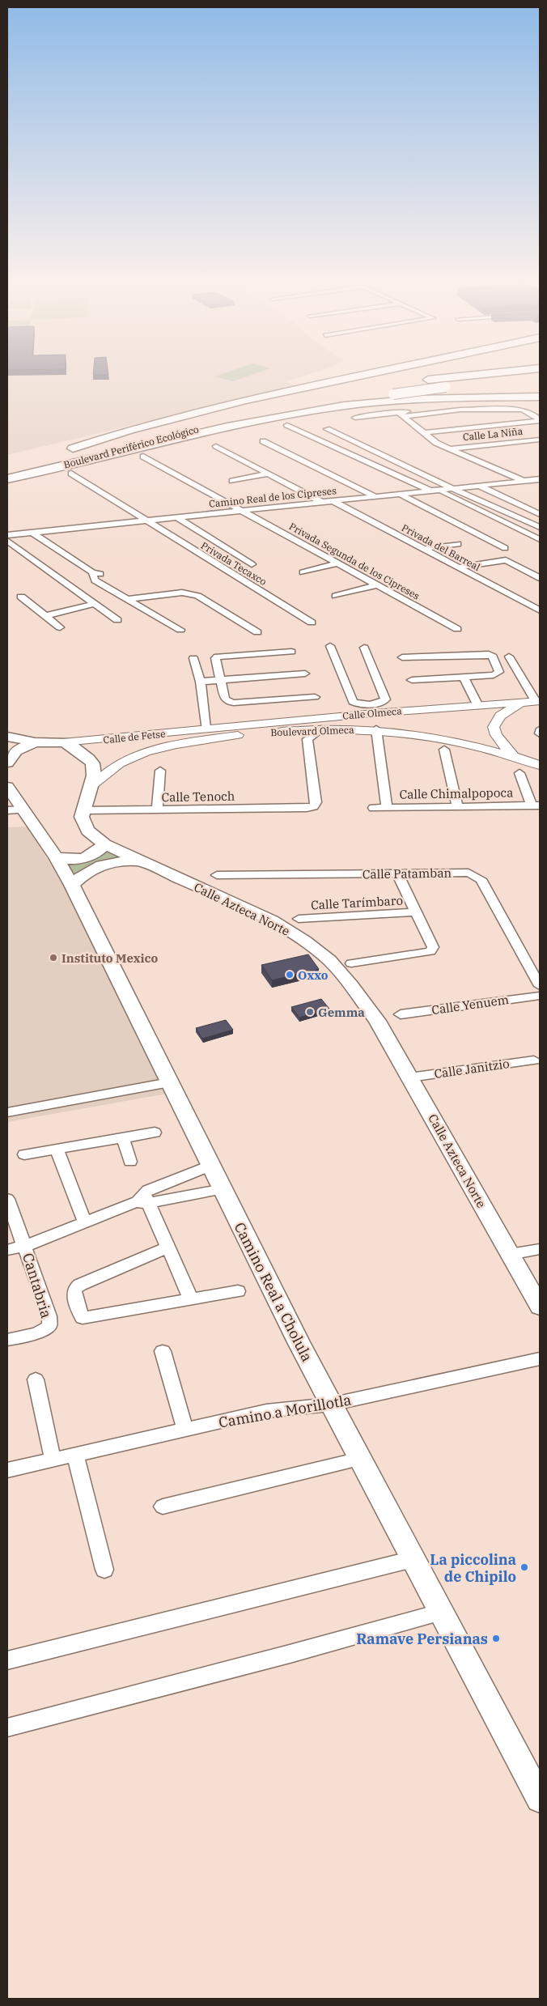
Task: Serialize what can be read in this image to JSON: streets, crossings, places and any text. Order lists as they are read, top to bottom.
{
  "streets": {
    "highway": ["Boulevard Periférico Ecológico"],
    "main road": ["Calle Azteca Norte", "Camino Real a Cholula"],
    "street": [
      "Calle La Niña",
      "Camino Real de los Cipreses",
      "Privada del Barreal",
      "Privada Segunda de los Cipreses",
      "Privada Tecaxco",
      "Calle Olmeca",
      "Boulevard Olmeca",
      "Calle de Fetse",
      "Calle Chimalpopoca",
      "Calle Tenoch",
      "Calle Patamban",
      "Calle Tarímbaro",
      "Calle Yenuem",
      "Calle Janitzio",
      "Cantabria",
      "Camino a Morillotla"
    ]
  },
  "crossings": [
    ["Camino Real de los Cipreses", "Privada del Barreal"],
    ["Camino Real de los Cipreses", "Privada Segunda de los Cipreses"],
    ["Camino Real de los Cipreses", "Privada Tecaxco"],
    ["Calle Olmeca", "Calle de Fetse"],
    ["Boulevard Olmeca", "Calle Tenoch"],
    ["Calle Tenoch", "Calle Azteca Norte"],
    ["Calle Azteca Norte", "Calle Janitzio"],
    ["Camino Real a Cholula", "Camino a Morillotla"]
  ],
  "places": [
    "Instituto Mexico",
    "Oxxo",
    "Gemma",
    "La piccolina de Chipilo",
    "Ramave Persianas"
  ]
}
